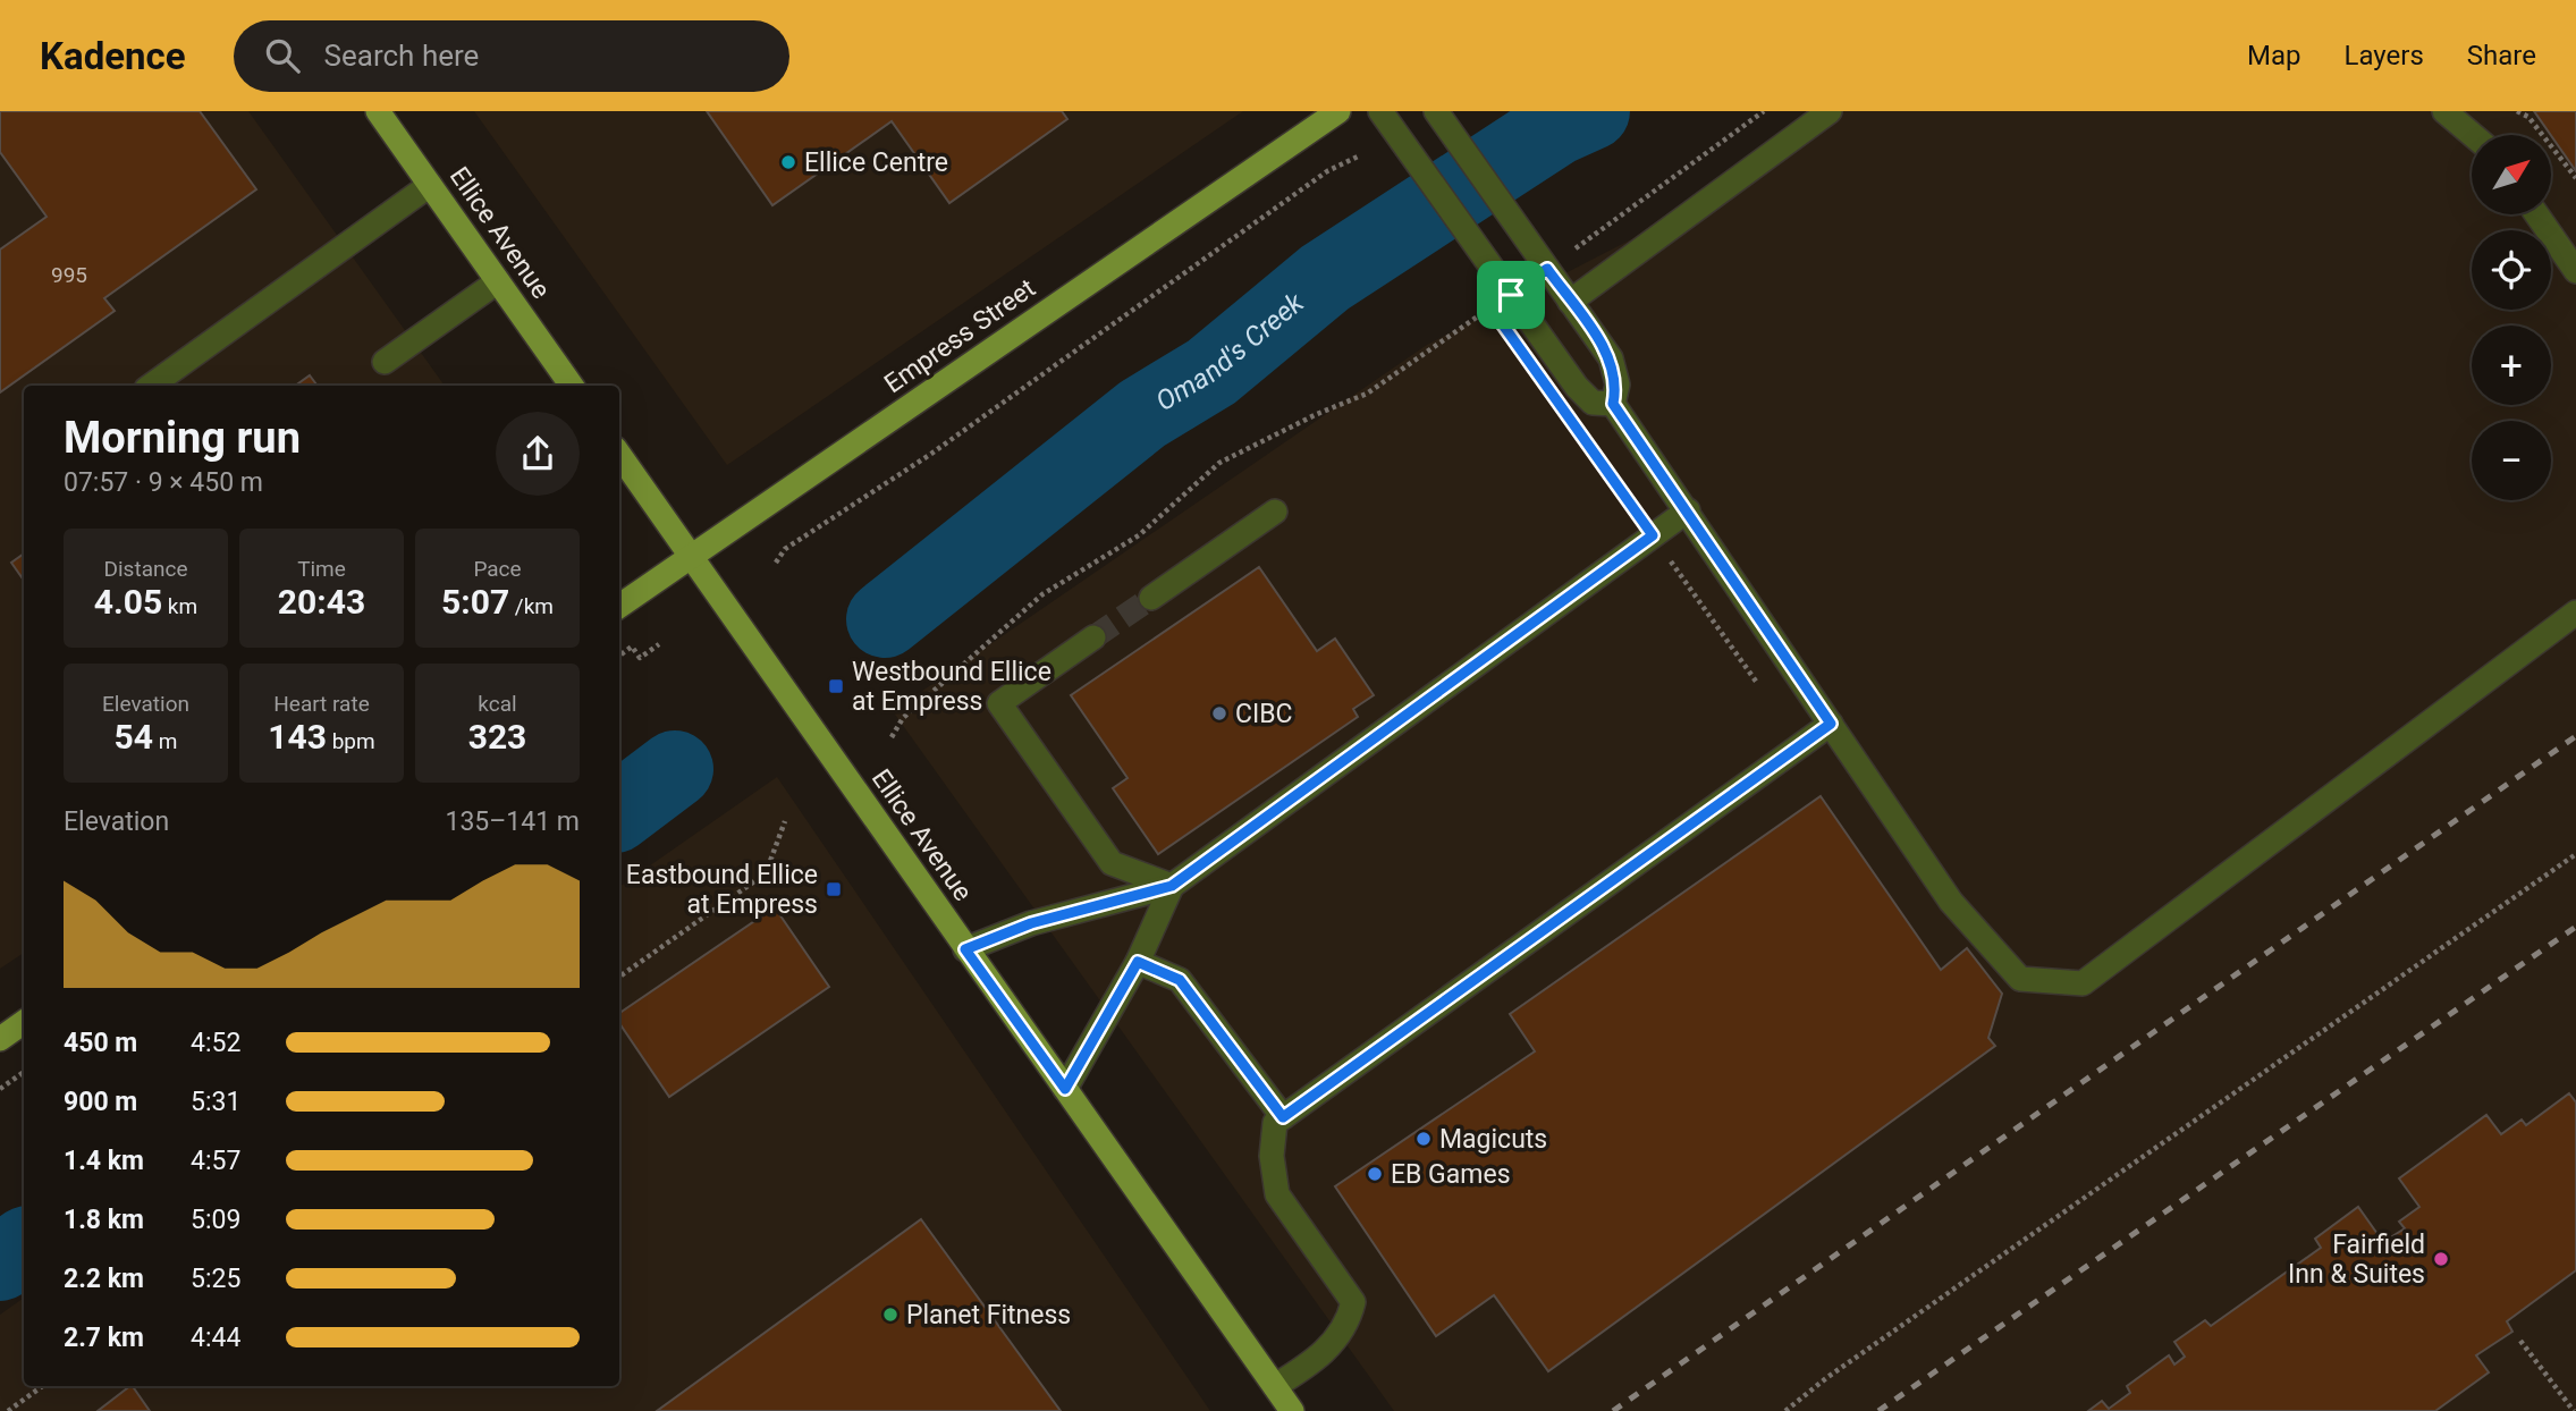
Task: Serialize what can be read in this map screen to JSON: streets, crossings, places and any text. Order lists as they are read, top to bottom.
{
  "streets": {
    "main road": ["Ellice Avenue", "Empress Street"]
  },
  "crossings": [
    ["Ellice Avenue", "Empress Street"]
  ],
  "water": ["Omand's Creek"],
  "places": {
    "other": [
      "Ellice Centre",
      "CIBC",
      "Magicuts",
      "EB Games",
      "Fairfield Inn & Suites",
      "Planet Fitness"
    ],
    "transit": ["Westbound Ellice at Empress", "Eastbound Ellice at Empress"]
  },
  "house_numbers": ["995"],
  "north": "top right",
  "page": {
    "header": "Kadence",
    "search": "Search here",
    "nav": ["Map", "Layers", "Share"],
    "map_buttons": ["+", "−"],
    "heading": ["Morning run", "07:57 · 9 × 450 m"],
    "stats": [
      ["Distance", "4.05 km"],
      ["Time", "20:43"],
      ["Pace", "5:07 /km"],
      ["Elevation", "54 m"],
      ["Heart rate", "143 bpm"],
      ["kcal", "323"]
    ],
    "chart": ["Elevation", "135–141 m"],
    "list": [
      {
        "name": "450 m",
        "note": "4:52"
      },
      {
        "name": "900 m",
        "note": "5:31"
      },
      {
        "name": "1.4 km",
        "note": "4:57"
      },
      {
        "name": "1.8 km",
        "note": "5:09"
      },
      {
        "name": "2.2 km",
        "note": "5:25"
      },
      {
        "name": "2.7 km",
        "note": "4:44"
      }
    ]
  }
}
